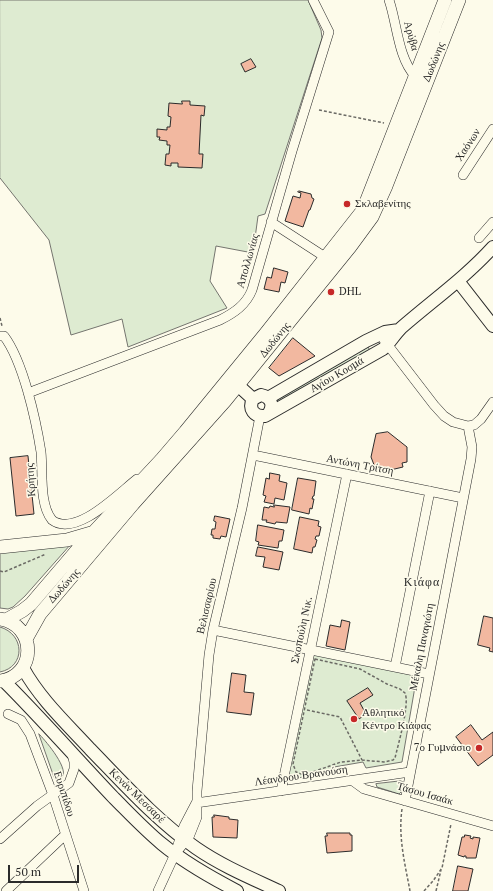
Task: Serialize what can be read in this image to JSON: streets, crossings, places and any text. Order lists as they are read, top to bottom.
{
  "streets": {
    "main road": ["Δωδώνης", "Αγίου Κοσμά", "Κενάν Μεσσαρέ"],
    "street": [
      "Αρύβα",
      "Χαόνων",
      "Απολλωνίας",
      "Αντώνη Τρίτση",
      "Κρήτης",
      "Βελισσαρίου",
      "Σκοπούλη Νικ.",
      "Μέκαλη Παναγιώτη",
      "Λέανδρου Βρανούση",
      "Ευριπίδου",
      "Τάσου Ισαάκ"
    ]
  },
  "crossings": [
    ["Αρύβα", "Δωδώνης"],
    ["Δωδώνης", "Κρήτης"],
    ["Δωδώνης", "Κενάν Μεσσαρέ"],
    ["Απολλωνίας", "Κρήτης"],
    ["Αγίου Κοσμά", "Βελισσαρίου"],
    ["Αντώνη Τρίτση", "Βελισσαρίου"],
    ["Αντώνη Τρίτση", "Σκοπούλη Νικ."],
    ["Αντώνη Τρίτση", "Μέκαλη Παναγιώτη"],
    ["Βελισσαρίου", "Λέανδρου Βρανούση"],
    ["Βελισσαρίου", "Κενάν Μεσσαρέ"],
    ["Σκοπούλη Νικ.", "Λέανδρου Βρανούση"],
    ["Μέκαλη Παναγιώτη", "Λέανδρου Βρανούση"],
    ["Μέκαλη Παναγιώτη", "Τάσου Ισαάκ"],
    ["Λέανδρου Βρανούση", "Τάσου Ισαάκ"]
  ],
  "districts": ["Κιάφα"],
  "places": [
    "Σκλαβενίτης",
    "DHL",
    "Αθλητικό Κέντρο Κιάφας",
    "7ο Γυμνάσιο"
  ],
  "scale_bar": "50 m"
}
